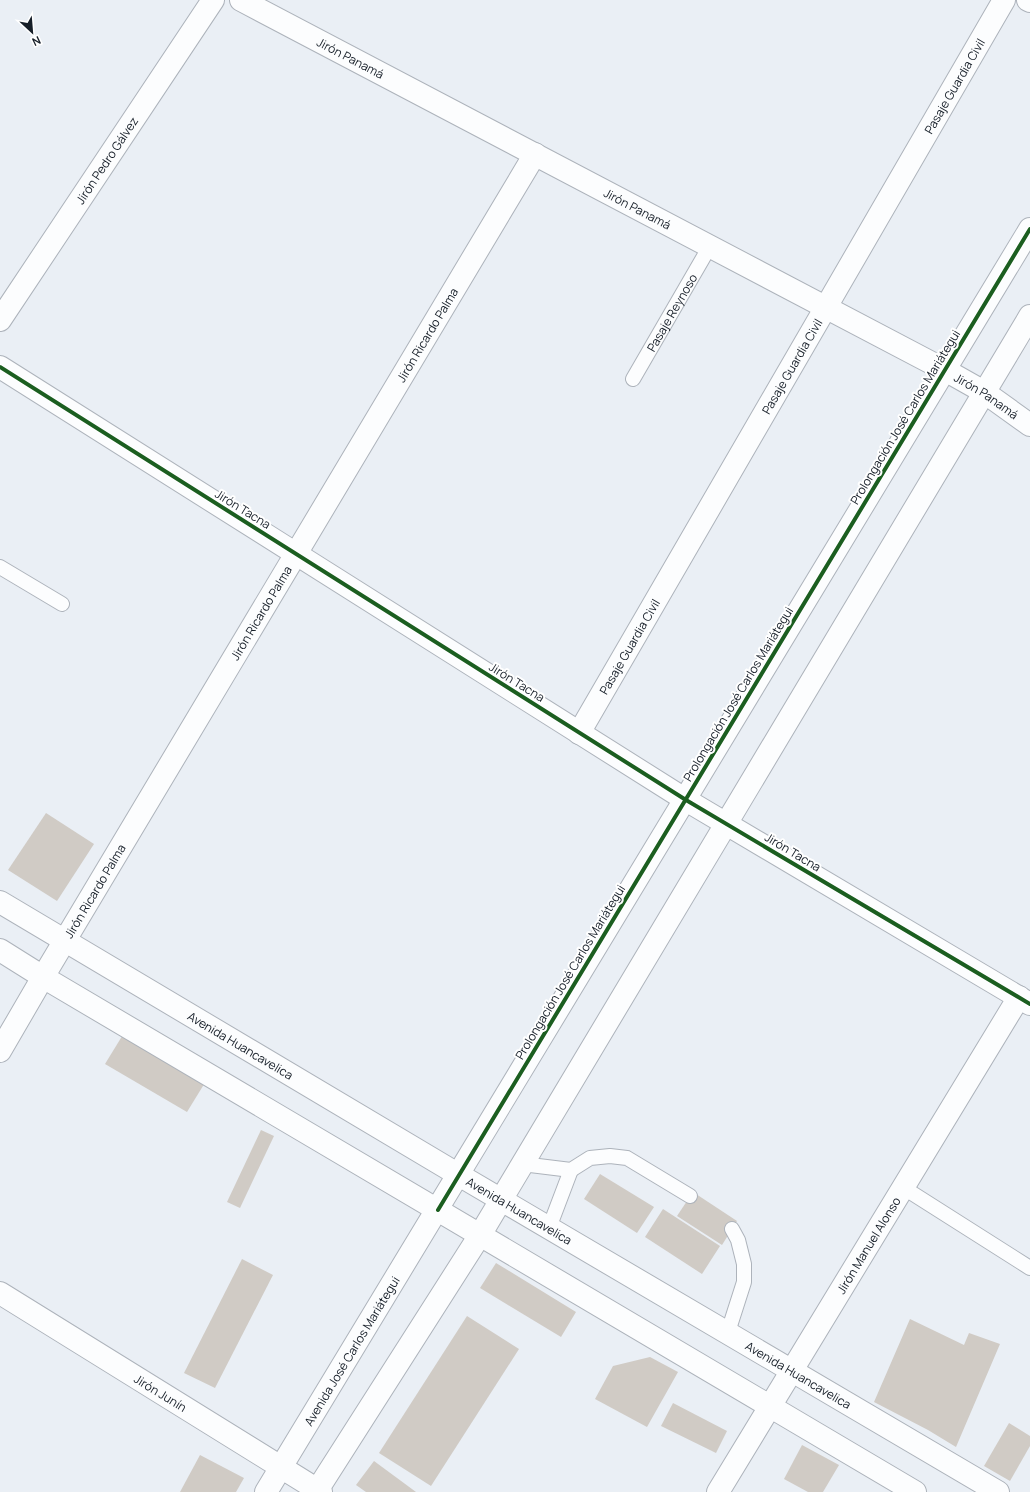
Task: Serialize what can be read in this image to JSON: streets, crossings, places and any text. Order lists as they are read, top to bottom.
{
  "streets": {
    "main road": [
      "Jirón Panamá",
      "Pasaje Guardia Civil",
      "Jirón Pedro Gálvez",
      "Jirón Ricardo Palma",
      "Prolongación José Carlos Mariátegui",
      "Jirón Tacna",
      "Avenida Huancavelica",
      "Jirón Manuel Alonso",
      "Avenida José Carlos Mariátegui",
      "Jirón Junín"
    ],
    "lane": ["Pasaje Reynoso"]
  },
  "crossings": [
    ["Jirón Panamá", "Pasaje Guardia Civil"],
    ["Jirón Panamá", "Pasaje Reynoso"],
    ["Jirón Panamá", "Jirón Ricardo Palma"],
    ["Jirón Panamá", "Prolongación José Carlos Mariátegui"],
    ["Pasaje Guardia Civil", "Jirón Tacna"],
    ["Jirón Ricardo Palma", "Jirón Tacna"],
    ["Jirón Ricardo Palma", "Avenida Huancavelica"],
    ["Prolongación José Carlos Mariátegui", "Jirón Tacna"],
    ["Prolongación José Carlos Mariátegui", "Avenida Huancavelica"],
    ["Prolongación José Carlos Mariátegui", "Avenida José Carlos Mariátegui"],
    ["Jirón Tacna", "Jirón Manuel Alonso"],
    ["Avenida Huancavelica", "Jirón Manuel Alonso"],
    ["Avenida José Carlos Mariátegui", "Jirón Junín"]
  ],
  "north": "bottom right"
}
